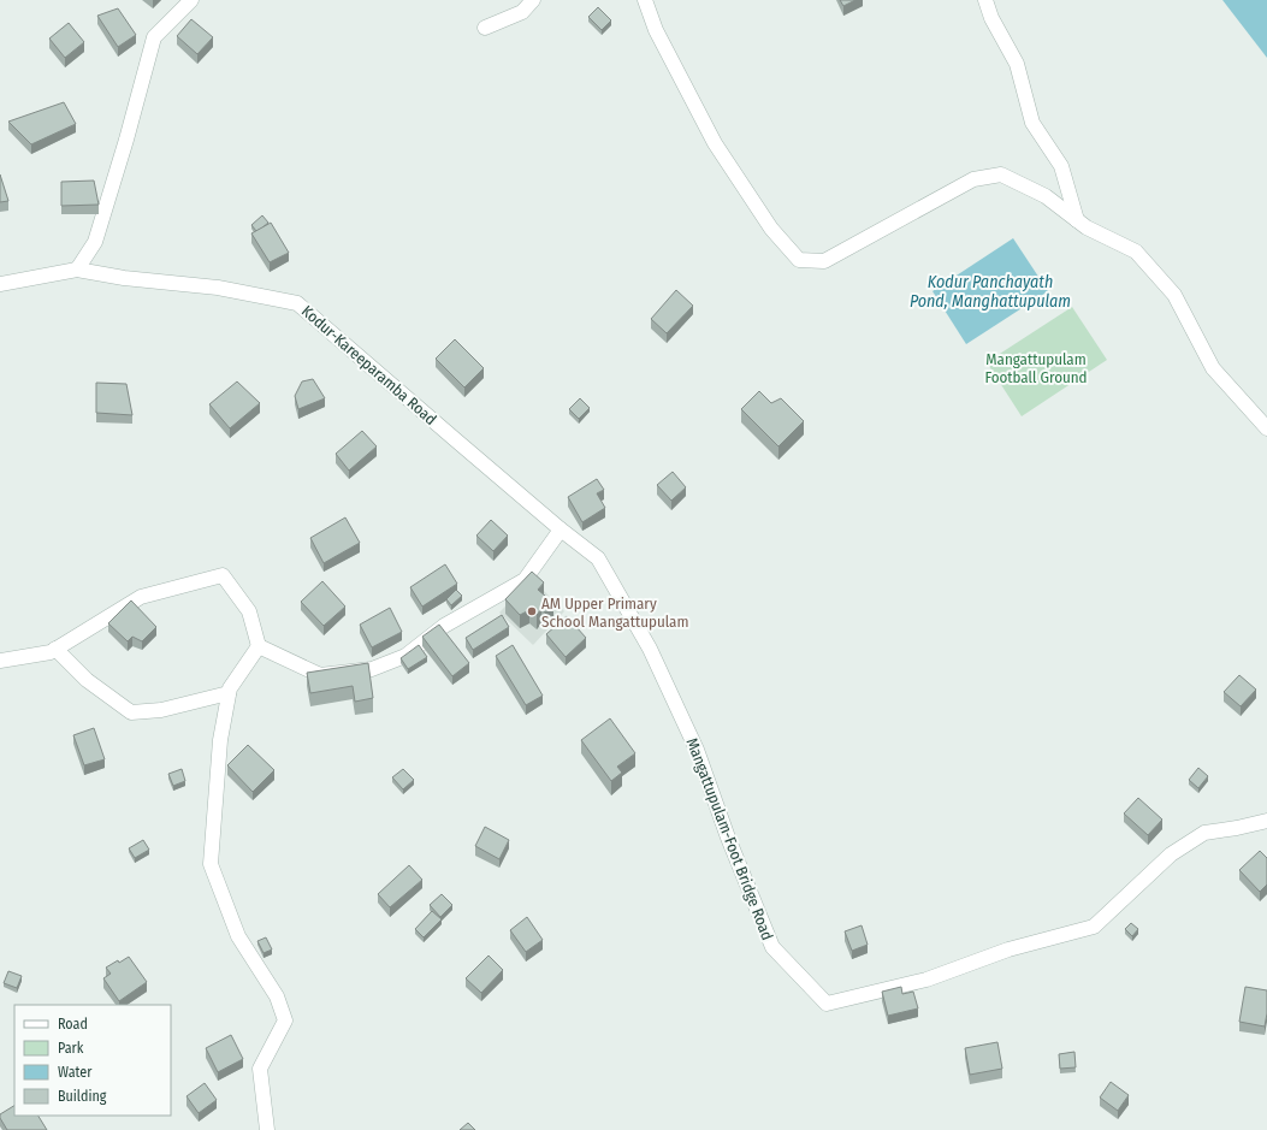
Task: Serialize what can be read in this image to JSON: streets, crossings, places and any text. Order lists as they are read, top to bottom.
{
  "streets": {
    "street": ["Kodur-Kareeparamba Road", "Mangattupulam-Foot Bridge Road"]
  },
  "crossings": [
    ["Kodur-Kareeparamba Road", "Mangattupulam-Foot Bridge Road"]
  ],
  "water": ["Kodur Panchayath Pond, Manghattupulam"],
  "parks": ["Mangattupulam Football Ground"],
  "places": ["AM Upper Primary School Mangattupulam"],
  "legend": [
    "Road",
    "Park",
    "Water",
    "Building"
  ]
}
